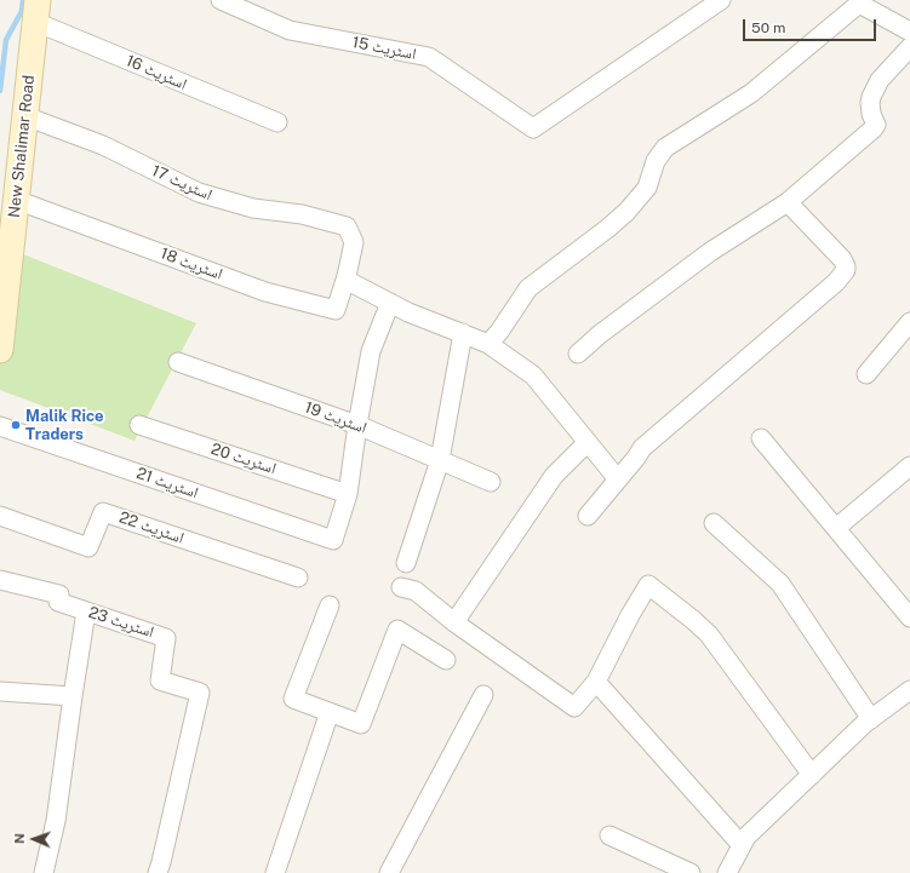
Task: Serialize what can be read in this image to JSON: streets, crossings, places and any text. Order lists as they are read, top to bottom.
{
  "streets": {
    "street": [
      "اسٹریٹ 15",
      "اسٹریٹ 16",
      "New Shalimar Road",
      "اسٹریٹ 17",
      "اسٹریٹ 18",
      "اسٹریٹ 19",
      "اسٹریٹ 20",
      "اسٹریٹ 21",
      "اسٹریٹ 22",
      "اسٹریٹ 23"
    ]
  },
  "crossings": [
    ["اسٹریٹ 16", "New Shalimar Road"],
    ["New Shalimar Road", "اسٹریٹ 17"],
    ["New Shalimar Road", "اسٹریٹ 18"],
    ["اسٹریٹ 17", "اسٹریٹ 18"],
    ["اسٹریٹ 20", "اسٹریٹ 21"]
  ],
  "places": ["Malik Rice Traders"],
  "scale_bar": "50 m",
  "north": "left"
}
